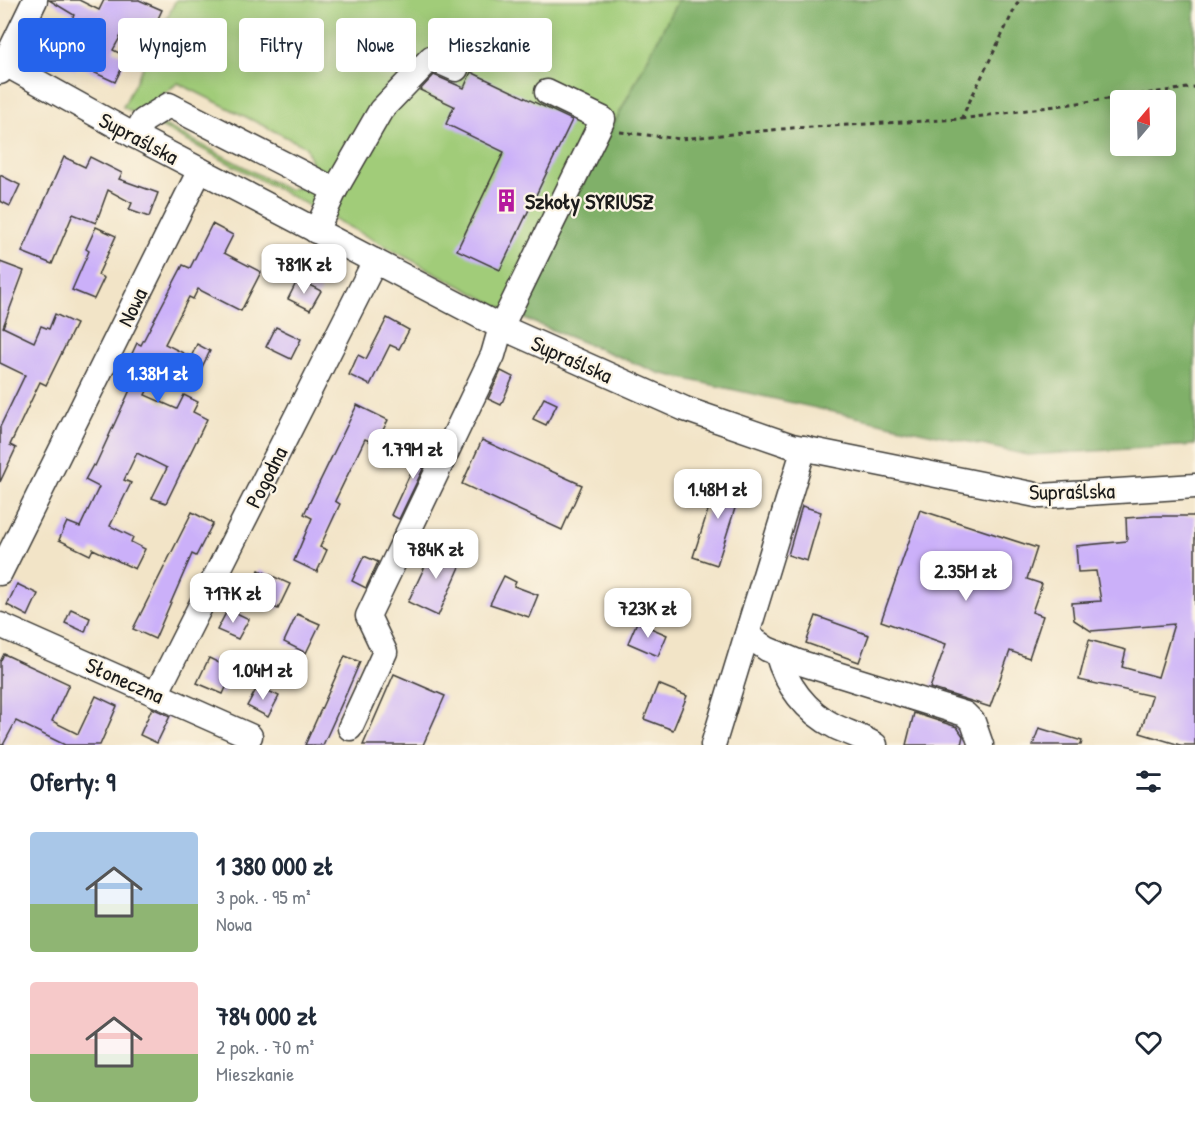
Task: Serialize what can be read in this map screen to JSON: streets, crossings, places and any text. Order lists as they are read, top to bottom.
{
  "streets": {
    "street": [
      "Supraślska",
      "Nowa",
      "Pogodna",
      "Słoneczna"
    ]
  },
  "crossings": [
    ["Supraślska", "Nowa"],
    ["Supraślska", "Pogodna"],
    ["Pogodna", "Słoneczna"]
  ],
  "places": {
    "building": ["Szkoły SYRIUSZ"]
  },
  "north": "top",
  "page": {
    "chip": [
      "Kupno",
      "Wynajem",
      "Filtry",
      "Nowe",
      "Mieszkanie"
    ],
    "price": [
      "781K zł",
      "1.38M zł",
      "1.79M zł",
      "1.48M zł",
      "784K zł",
      "2.35M zł",
      "717K zł",
      "723K zł",
      "1.04M zł"
    ],
    "heading": "Oferty: 9",
    "list": [
      {
        "name": "1 380 000 zł",
        "note": "3 pok. · 95 m² · Nowa"
      },
      {
        "name": "784 000 zł",
        "note": "2 pok. · 70 m² · Mieszkanie"
      }
    ]
  }
}
